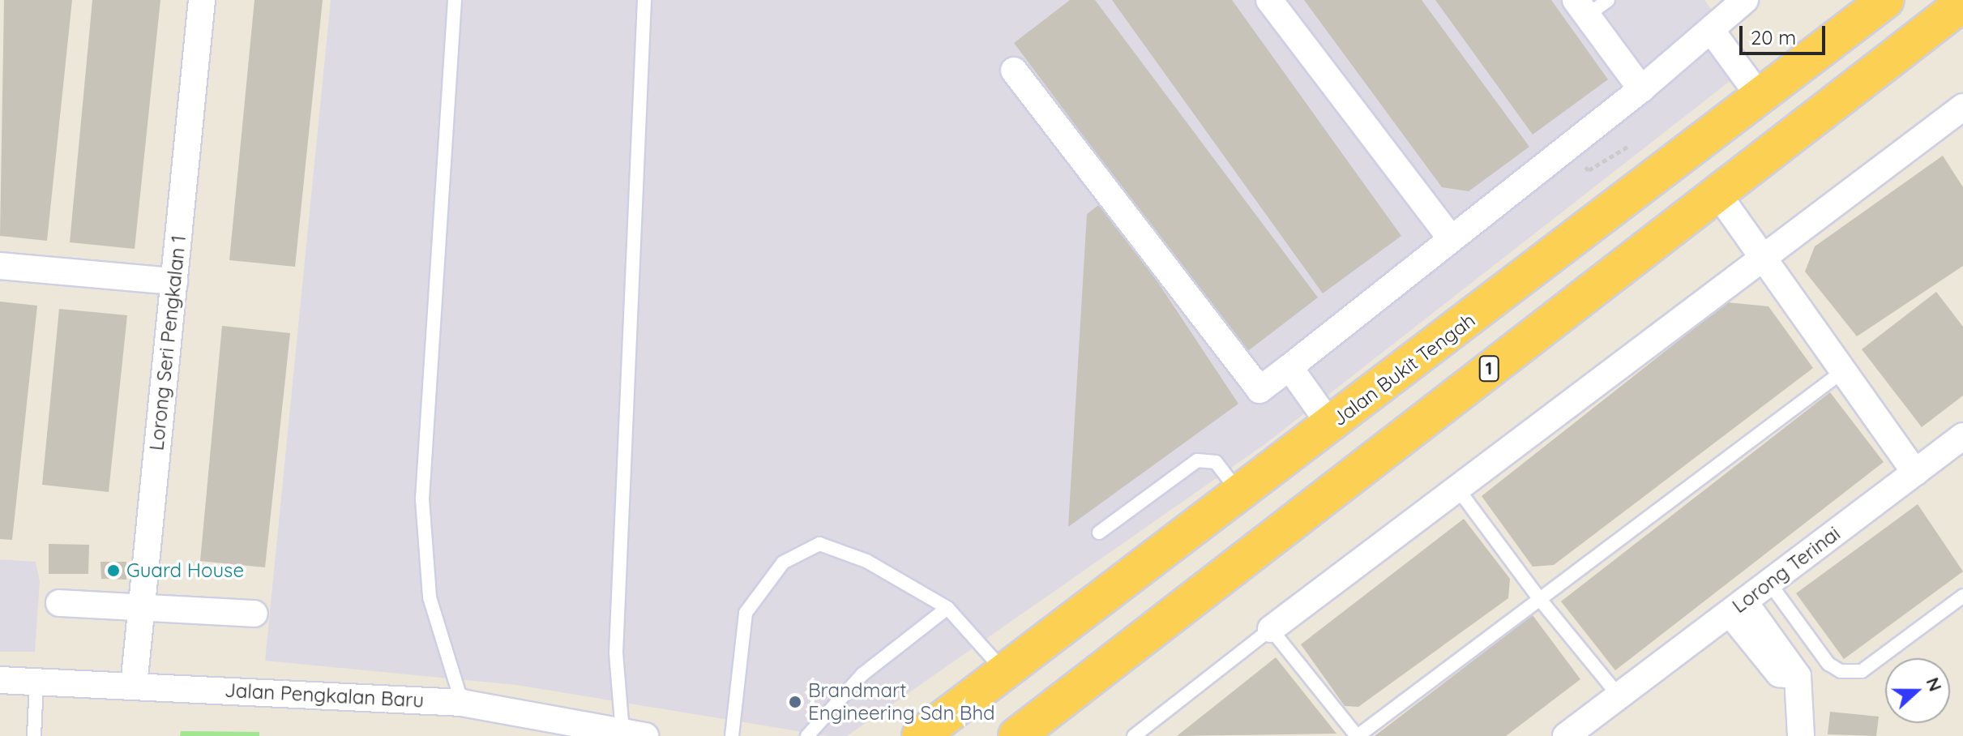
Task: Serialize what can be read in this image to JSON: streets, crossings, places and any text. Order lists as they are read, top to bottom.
{
  "streets": {
    "highway": ["1", "Jalan Bukit Tengah"],
    "street": ["Lorong Seri Pengkalan 1", "Lorong Terinai", "Jalan Pengkalan Baru"]
  },
  "crossings": [
    ["Lorong Seri Pengkalan 1", "Jalan Pengkalan Baru"]
  ],
  "places": ["Guard House", "Brandmart Engineering Sdn Bhd"],
  "scale_bar": "20 m",
  "north": "right"
}
